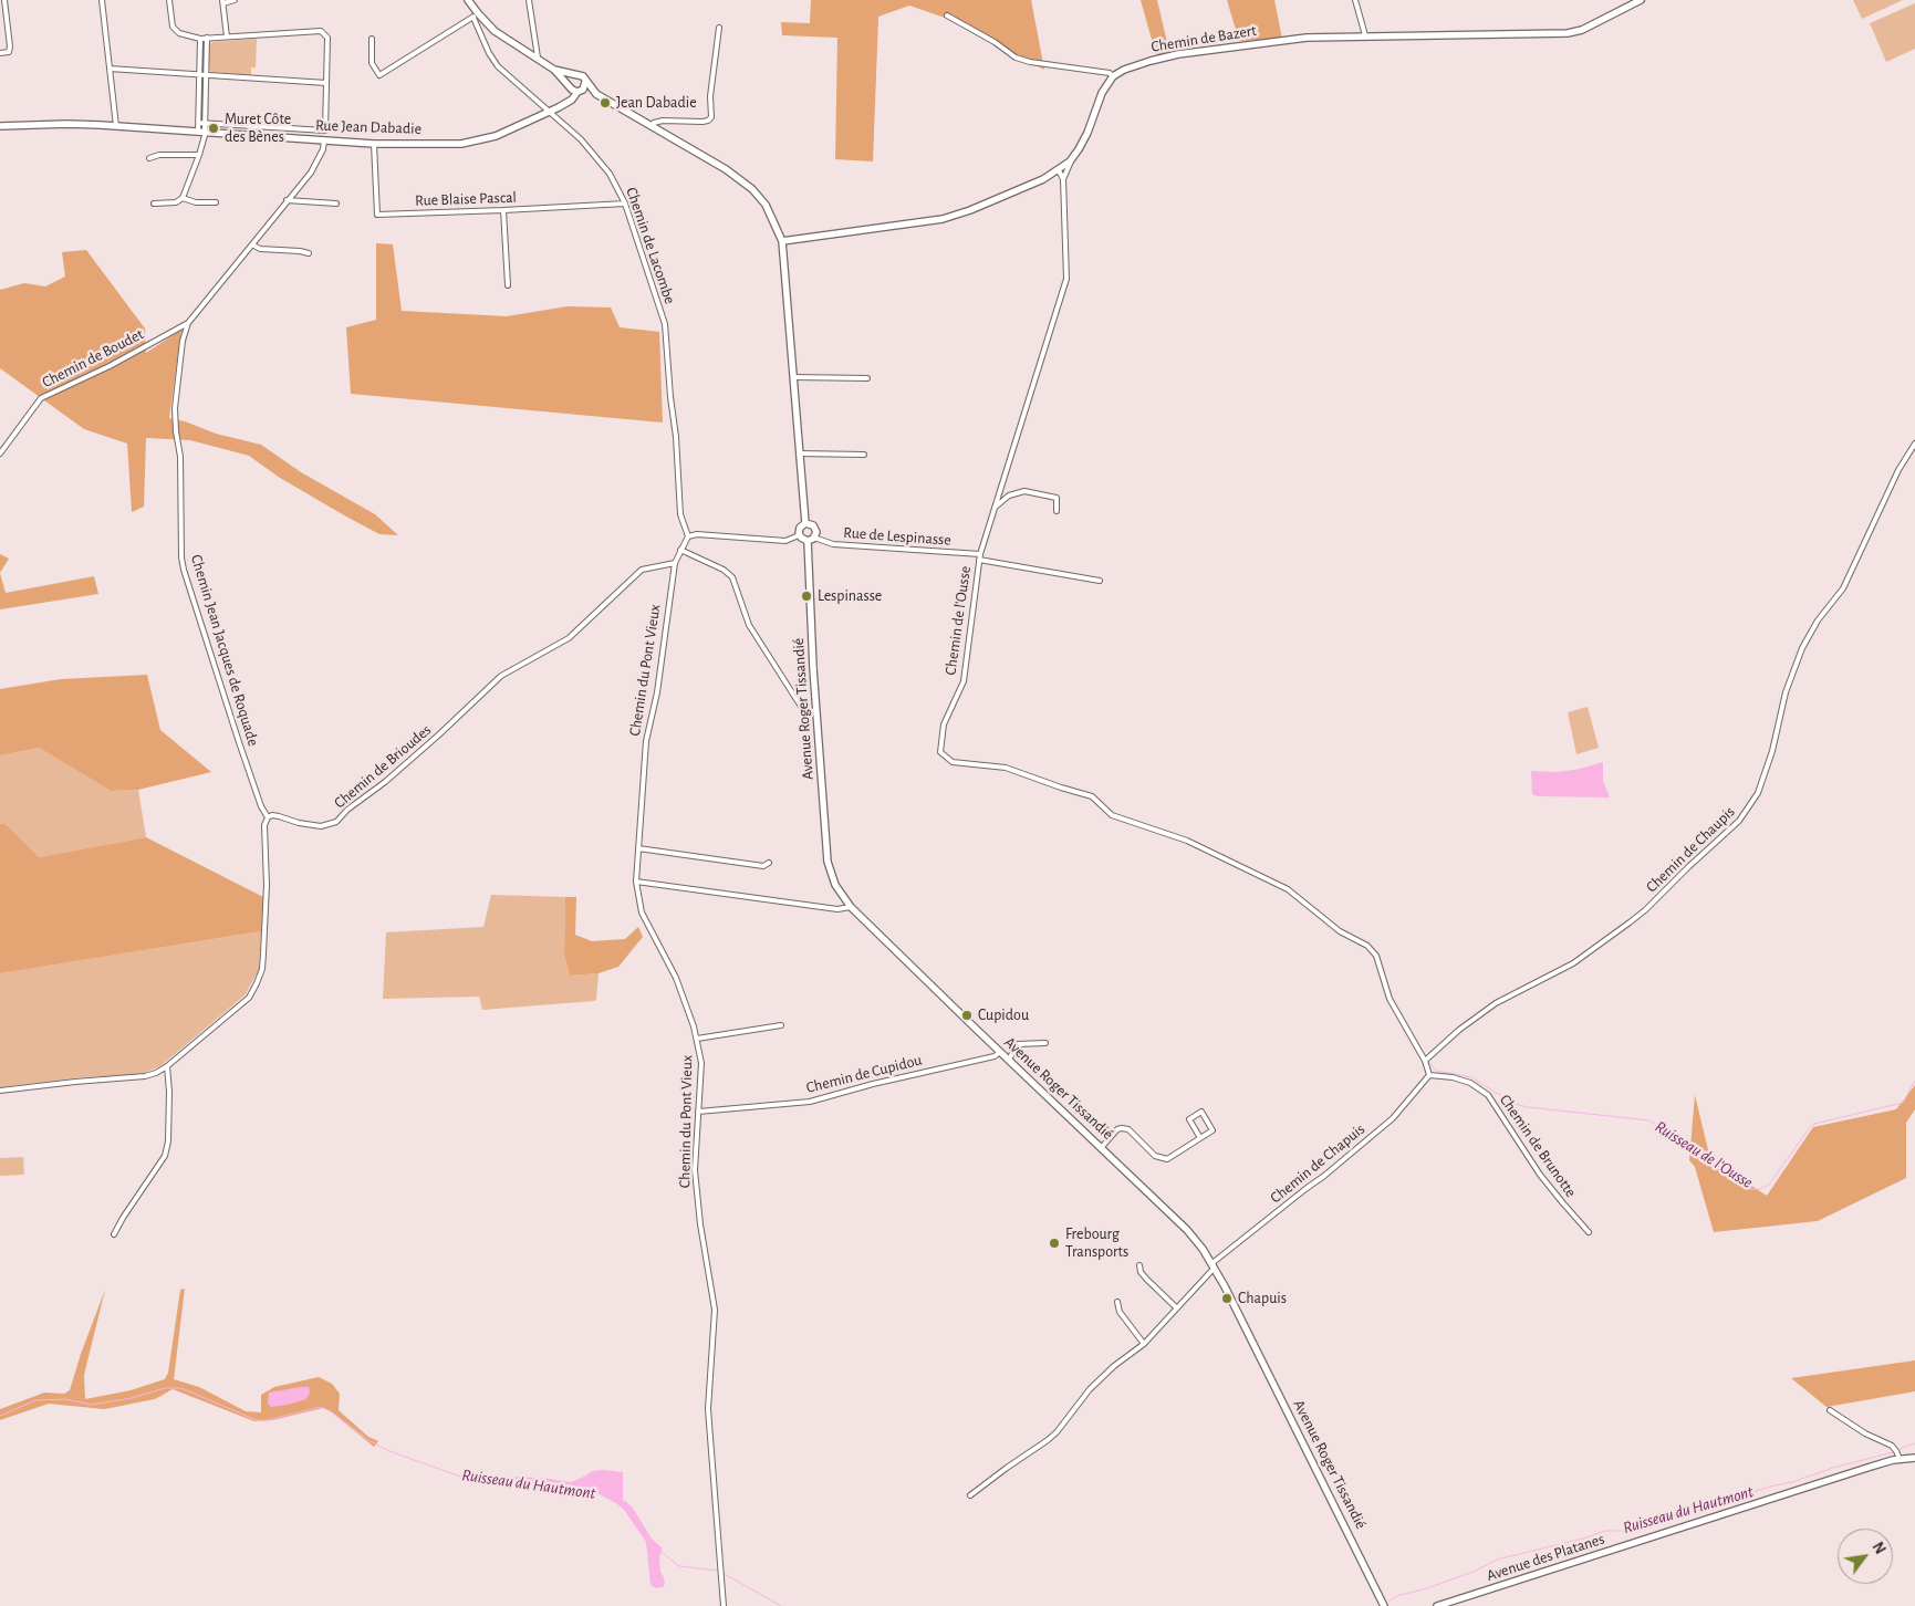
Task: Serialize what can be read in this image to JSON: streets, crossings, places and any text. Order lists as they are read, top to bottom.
{
  "streets": {
    "main road": [
      "Chemin de Bazert",
      "Rue Jean Dabadie",
      "Avenue Roger Tissandié",
      "Avenue des Platanes"
    ],
    "street": [
      "Rue Blaise Pascal",
      "Chemin de Lacombe",
      "Chemin de Boudet",
      "Rue de Lespinasse",
      "Chemin de l'Ousse",
      "Chemin Jean Jacques de Roquade",
      "Chemin du Pont Vieux",
      "Chemin de Brioudes",
      "Chemin de Chaupis",
      "Chemin de Cupidou",
      "Chemin de Brunotte",
      "Chemin de Chapuis"
    ]
  },
  "crossings": [
    ["Rue Jean Dabadie", "Rue Blaise Pascal"],
    ["Rue Jean Dabadie", "Chemin de Lacombe"],
    ["Rue Jean Dabadie", "Chemin Jean Jacques de Roquade"],
    ["Rue Blaise Pascal", "Chemin de Lacombe"],
    ["Chemin de Boudet", "Chemin Jean Jacques de Roquade"],
    ["Rue de Lespinasse", "Chemin de l'Ousse"],
    ["Rue de Lespinasse", "Avenue Roger Tissandié"],
    ["Chemin de l'Ousse", "Chemin de Chaupis"],
    ["Chemin de l'Ousse", "Chemin de Brunotte"],
    ["Chemin de l'Ousse", "Chemin de Chapuis"],
    ["Chemin Jean Jacques de Roquade", "Chemin de Brioudes"],
    ["Chemin du Pont Vieux", "Chemin de Brioudes"],
    ["Chemin du Pont Vieux", "Chemin de Cupidou"],
    ["Avenue Roger Tissandié", "Chemin de Cupidou"],
    ["Avenue Roger Tissandié", "Chemin de Chapuis"],
    ["Chemin de Brunotte", "Chemin de Chapuis"]
  ],
  "water": ["Ruisseau de l'Ousse", "Ruisseau du Hautmont"],
  "places": [
    "Jean Dabadie",
    "Muret Côte des Bènes",
    "Lespinasse",
    "Cupidou",
    "Frebourg Transports",
    "Chapuis"
  ],
  "north": "top right"
}
